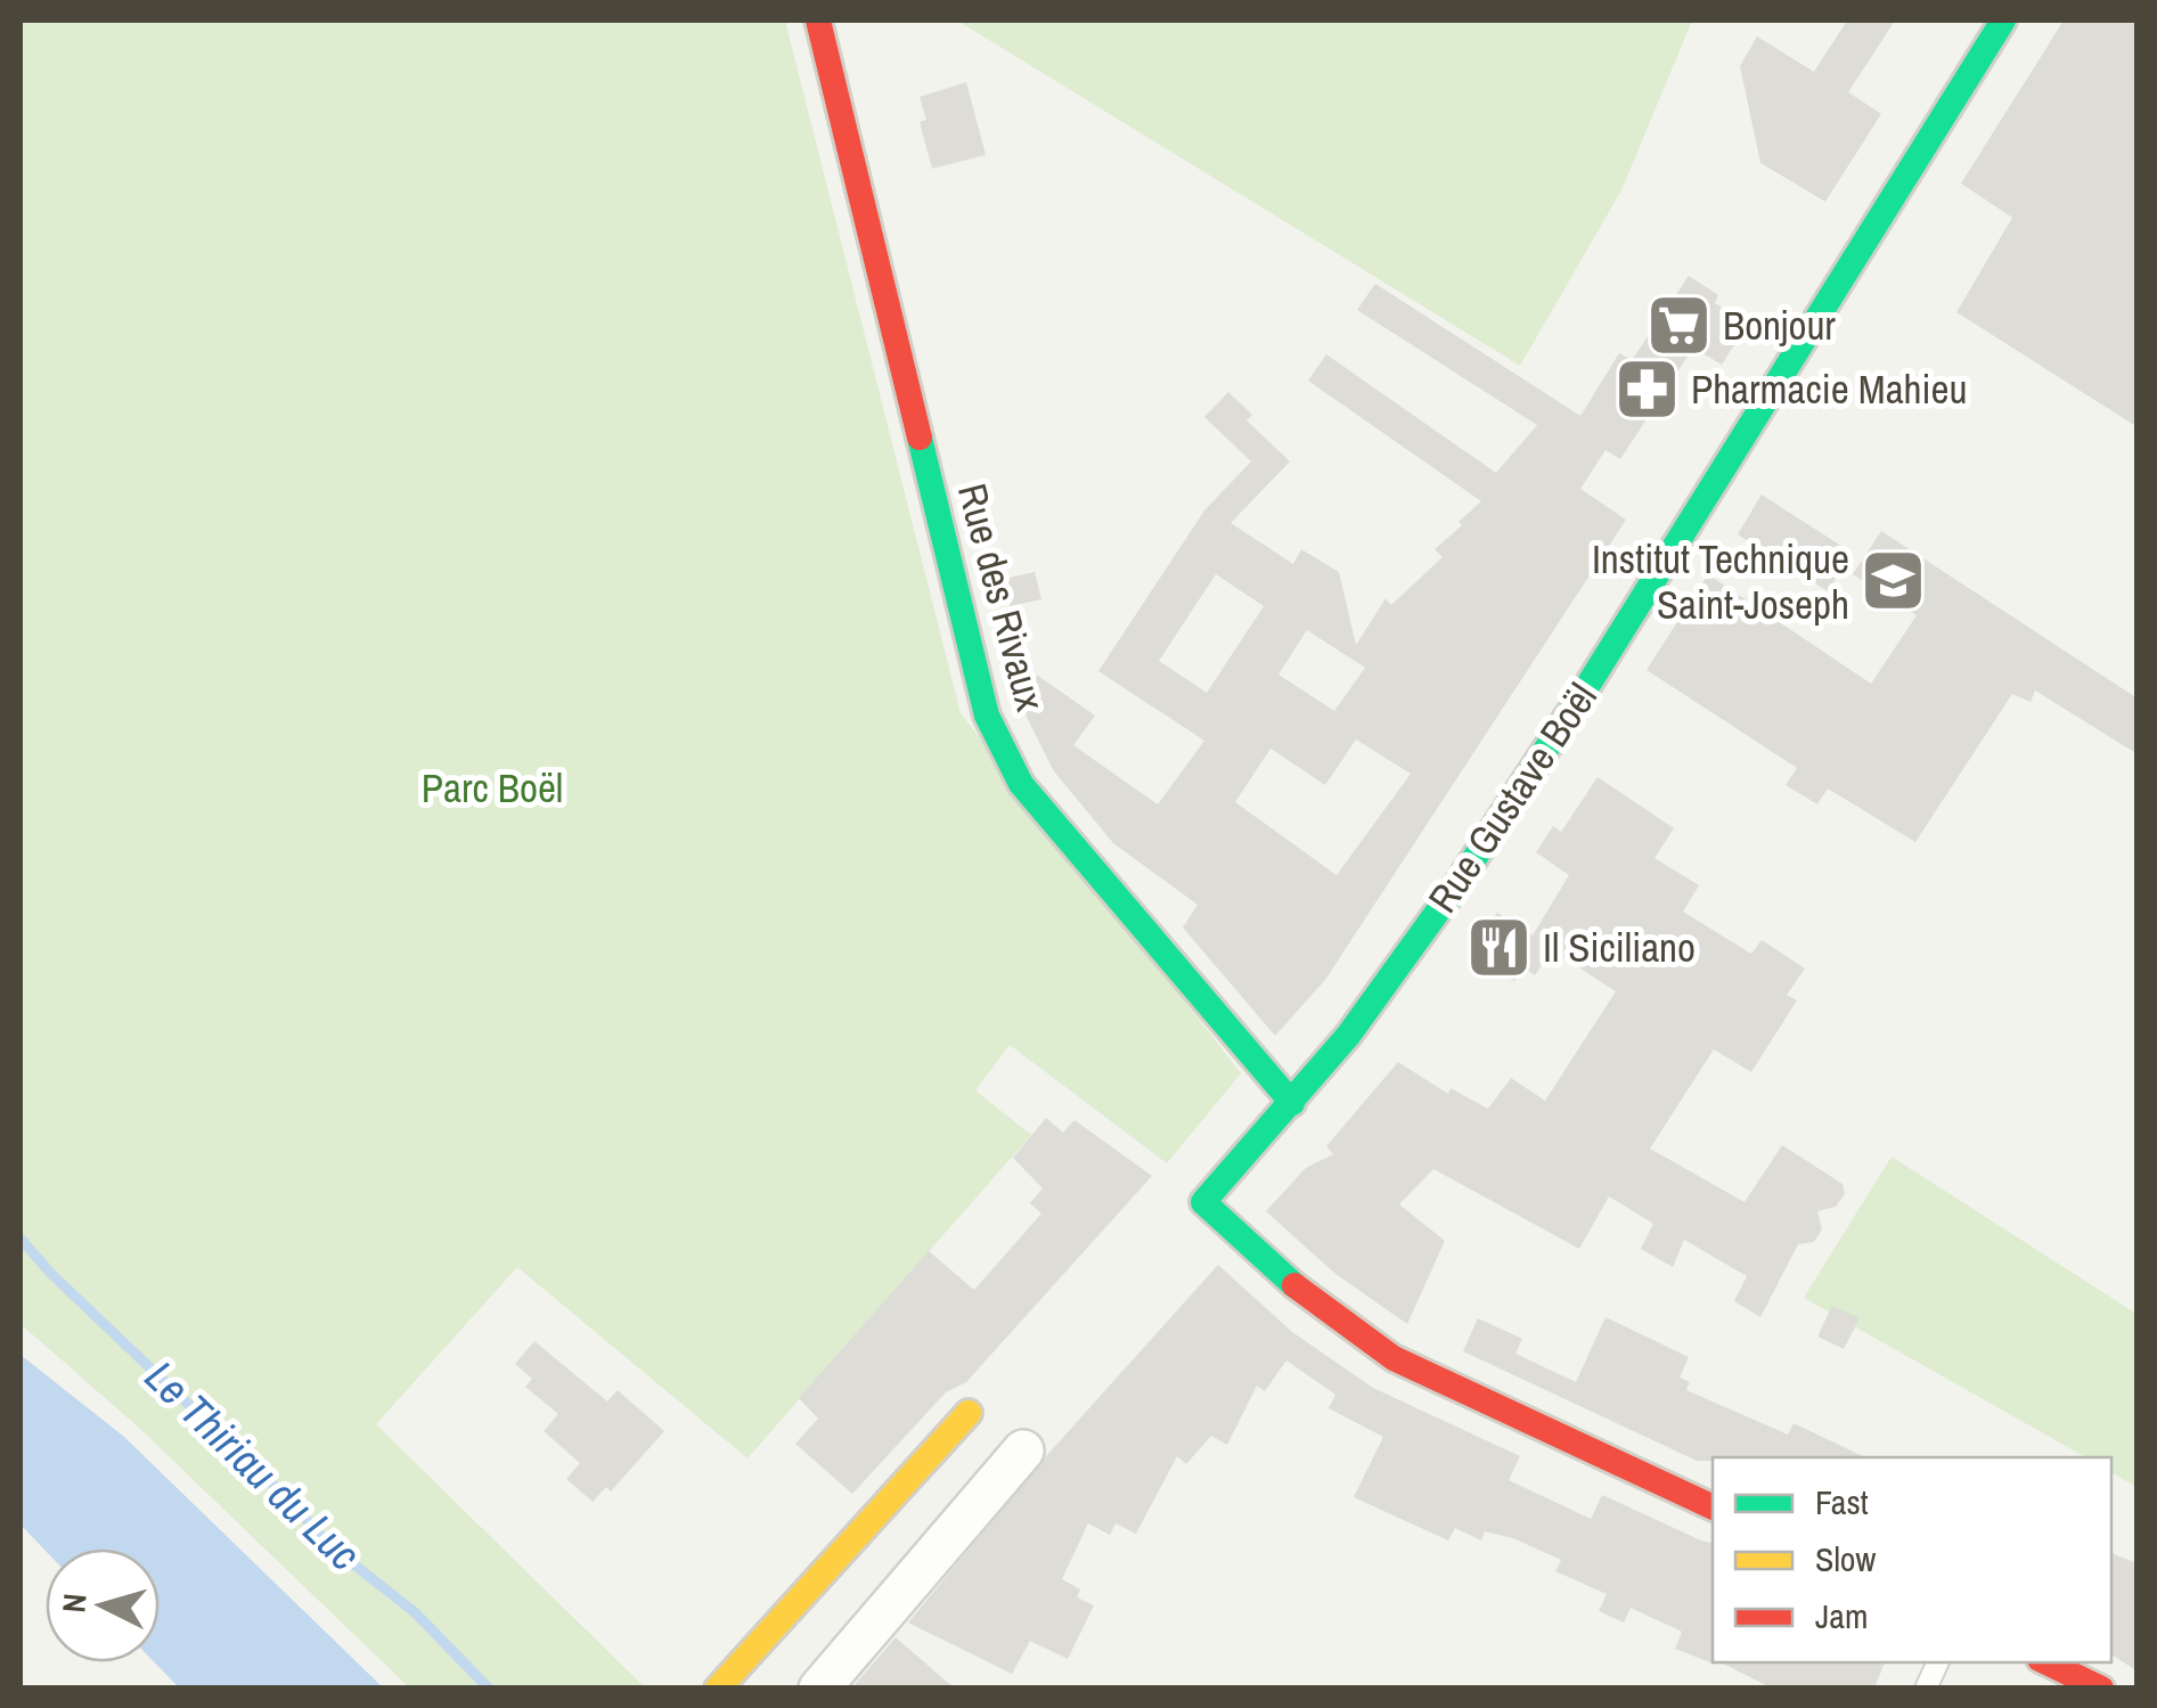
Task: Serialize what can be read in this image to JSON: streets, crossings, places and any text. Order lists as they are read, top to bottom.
{
  "streets": {
    "main road": ["Rue des Rivaux", "Rue Gustave Boël"]
  },
  "crossings": [
    ["Rue des Rivaux", "Rue Gustave Boël"]
  ],
  "water": ["Le Thiriau du Luc"],
  "parks": ["Parc Boël"],
  "places": {
    "supermarket": ["Bonjour"],
    "pharmacy": ["Pharmacie Mahieu"],
    "school or university": ["Institut Technique Saint-Joseph"],
    "restaurant": ["Il Siciliano"]
  },
  "legend": ["Fast", "Slow", "Jam"],
  "north": "left"
}
